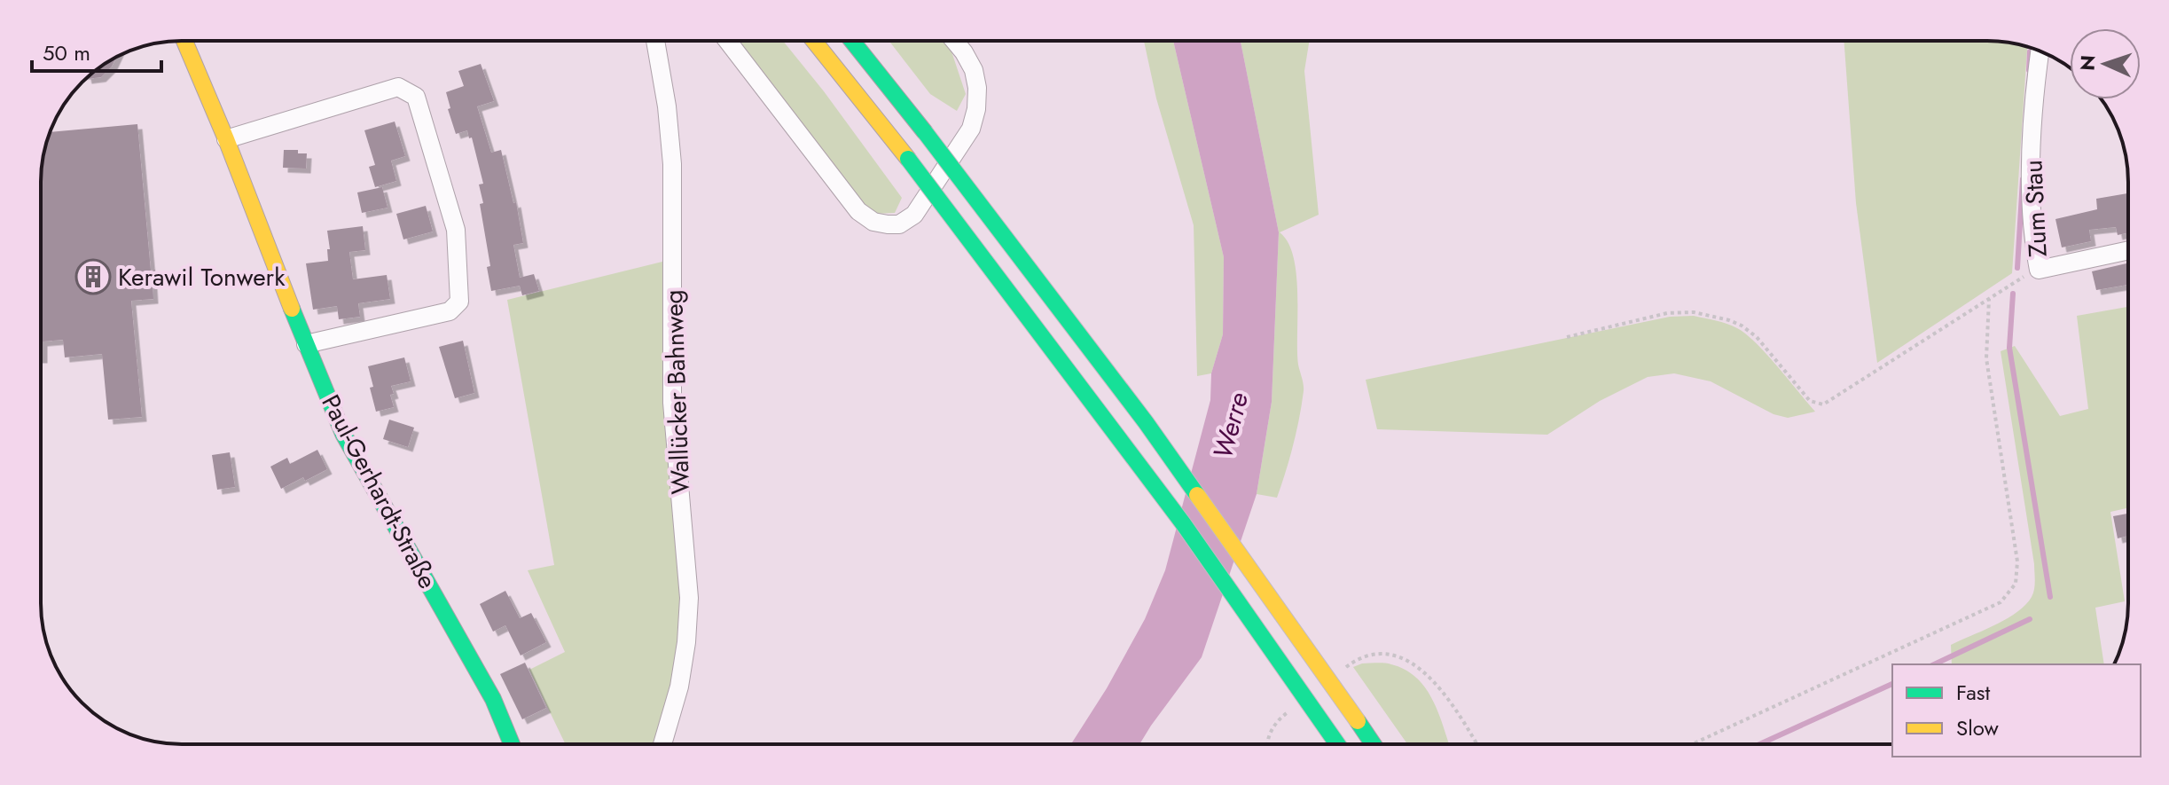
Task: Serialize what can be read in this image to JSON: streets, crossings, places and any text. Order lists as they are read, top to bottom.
{
  "streets": {
    "main road": ["Paul-Gerhardt-Straße"],
    "street": ["Zum Stau", "Wallücker Bahnweg"]
  },
  "water": ["Werre"],
  "places": {
    "building": ["Kerawil Tonwerk"]
  },
  "legend": ["Fast", "Slow"],
  "scale_bar": "50 m",
  "north": "left"
}
